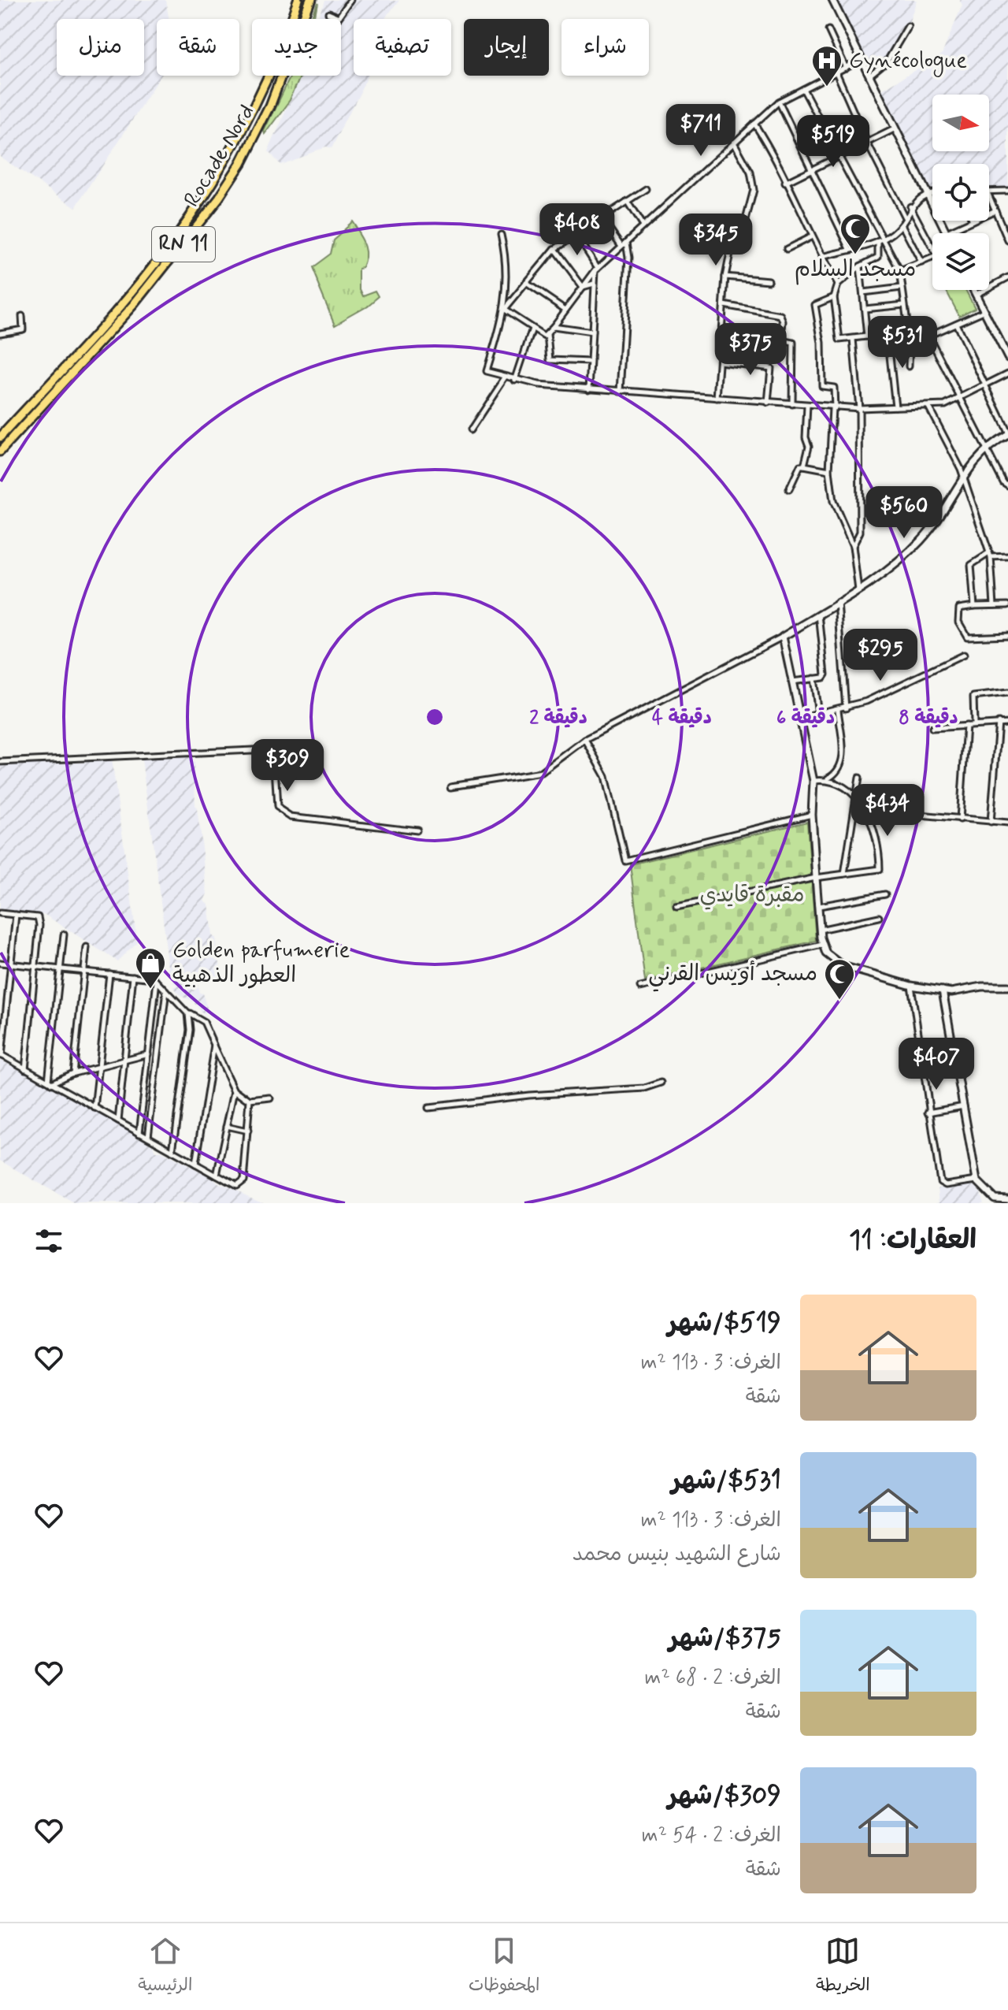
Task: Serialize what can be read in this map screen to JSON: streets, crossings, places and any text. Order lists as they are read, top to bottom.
{
  "streets": {
    "highway": ["Rocade Nord", "RN 11"]
  },
  "parks": ["مقبرة قايدي"],
  "places": {
    "hospital": ["Gynécologue"],
    "mosque": ["مسجد السلام", "مسجد أويس القرني"],
    "shop": ["Golden parfumerie العطور الذهبية"]
  },
  "north": "right",
  "page": {
    "chip": [
      "شراء",
      "إيجار",
      "تصفية",
      "جديد",
      "شقة",
      "منزل"
    ],
    "price": [
      "$711",
      "$519",
      "$408",
      "$345",
      "$531",
      "$375",
      "$560",
      "$295",
      "$309",
      "$434",
      "$407"
    ],
    "heading": "العقارات: 11",
    "list": [
      {
        "name": "$519/شهر",
        "note": "الغرف: 3 · 113 m² · شقة"
      },
      {
        "name": "$531/شهر",
        "note": "الغرف: 3 · 113 m² · شارع الشهيد بنيس محمد"
      },
      {
        "name": "$375/شهر",
        "note": "الغرف: 2 · 68 m² · شقة"
      },
      {
        "name": "$309/شهر",
        "note": "الغرف: 2 · 54 m² · شقة"
      }
    ],
    "tabs": ["الخريطة", "المحفوظات", "الرئيسية"]
  },
  "rings": [
    "2 دقيقة",
    "4 دقيقة",
    "6 دقيقة",
    "8 دقيقة"
  ]
}
